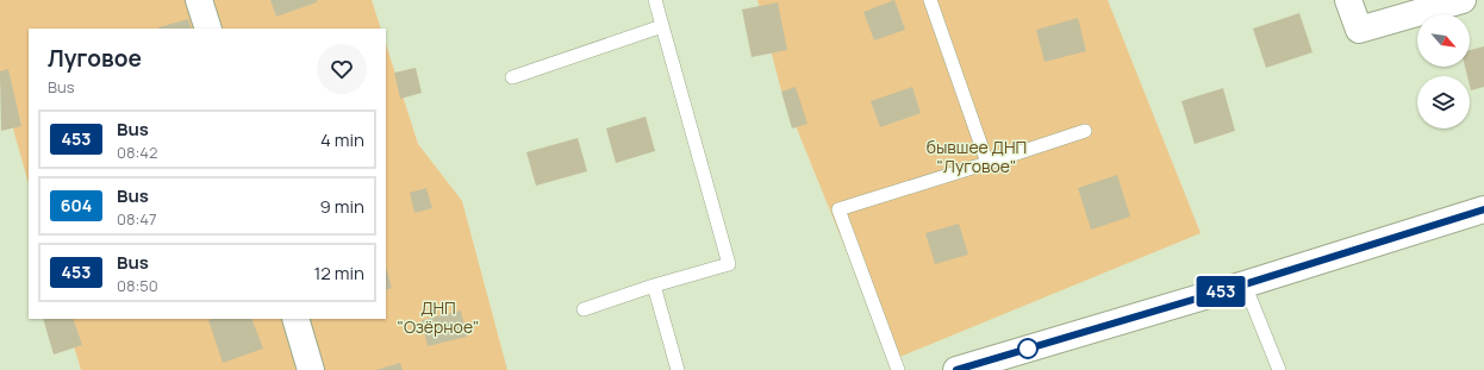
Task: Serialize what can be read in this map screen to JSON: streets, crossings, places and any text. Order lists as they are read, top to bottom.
{
  "parks": ["бывшее ДНП \"Луговое\"", "ДНП \"Озёрное\""],
  "lines": ["bus line 453"],
  "north": "bottom right",
  "page": {
    "on_map": "453",
    "heading": ["Луговое", "Bus"],
    "list": [
      {
        "mark": "453",
        "name": "Bus",
        "note": "08:42",
        "value": "4 min"
      },
      {
        "mark": "604",
        "name": "Bus",
        "note": "08:47",
        "value": "9 min"
      },
      {
        "mark": "453",
        "name": "Bus",
        "note": "08:50",
        "value": "12 min"
      }
    ]
  }
}
